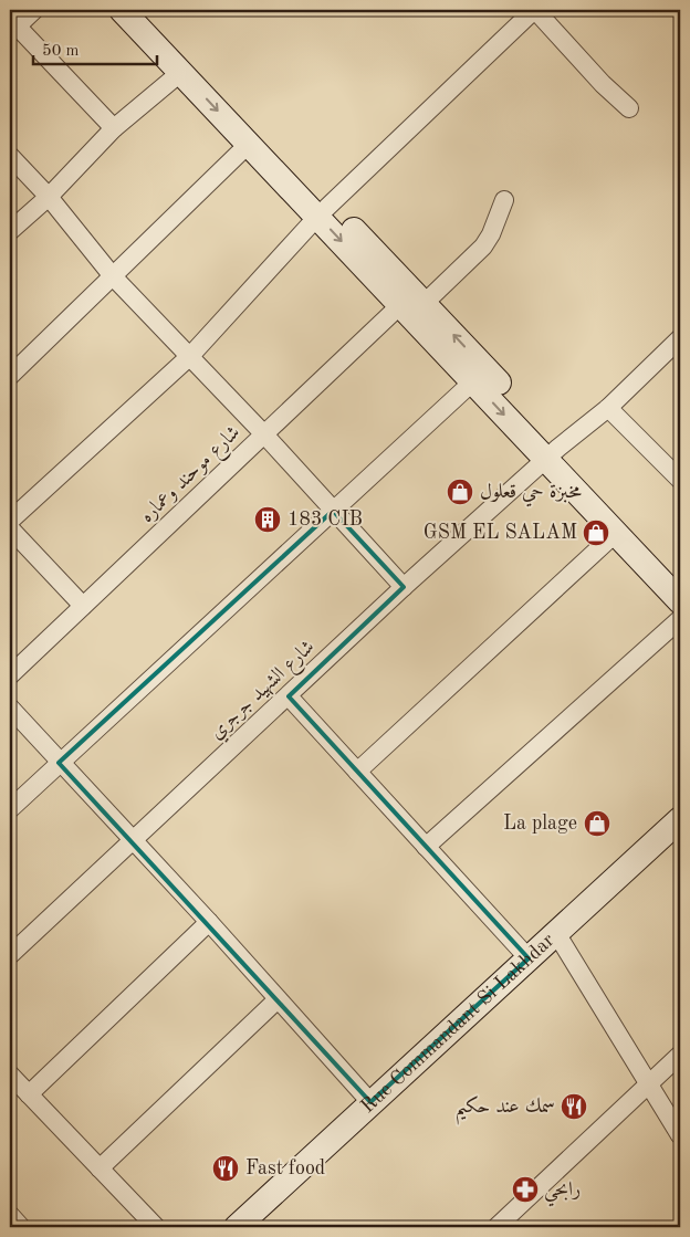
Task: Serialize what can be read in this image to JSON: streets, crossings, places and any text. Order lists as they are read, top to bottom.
{
  "streets": {
    "street": ["شارع موحند وعماره", "شارع الشهيد جرجري", "Rue Commandant Si Lakhdar"]
  },
  "places": {
    "shop": ["مخبزة حي قعلول", "GSM EL SALAM", "La plage"],
    "building": ["183 CIB"],
    "restaurant": ["سمك عند حكيم", "Fast food"],
    "pharmacy": ["رابحي"]
  },
  "scale_bar": "50 m"
}
